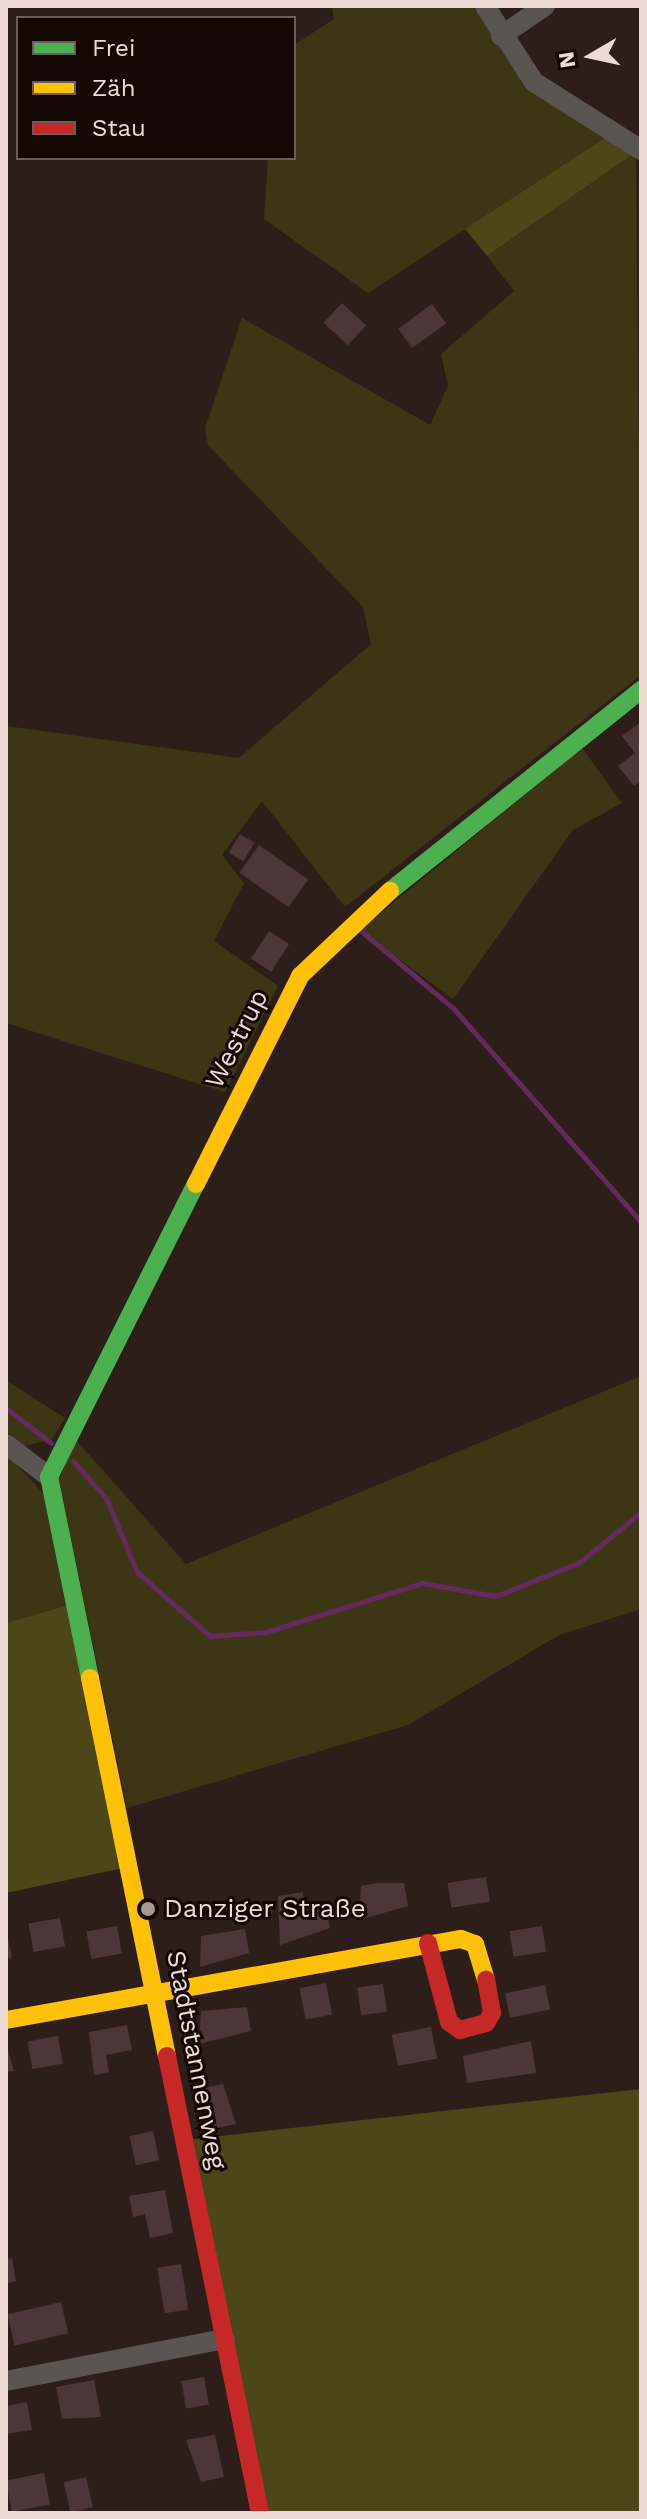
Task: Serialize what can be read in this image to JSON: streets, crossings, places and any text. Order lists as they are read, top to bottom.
{
  "streets": {
    "street": ["Westrup", "Stadtstannenweg"]
  },
  "crossings": [
    ["Westrup", "Stadtstannenweg"]
  ],
  "places": ["Danziger Straße"],
  "legend": ["Frei", "Zäh", "Stau"],
  "north": "left"
}
